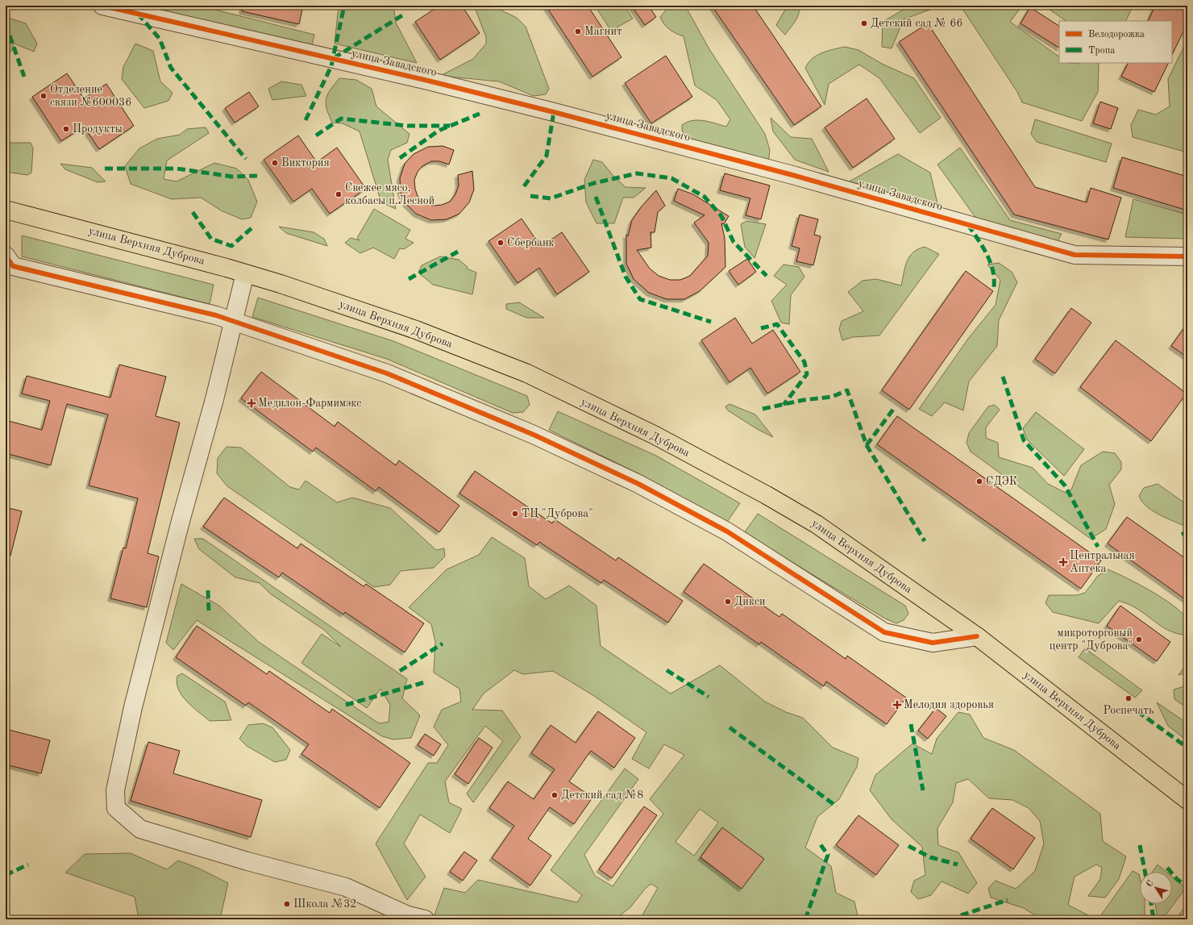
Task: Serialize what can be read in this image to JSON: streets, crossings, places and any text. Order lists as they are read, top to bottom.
{
  "streets": {
    "main road": ["улица Верхняя Дуброва"],
    "street": ["улица Завадского"]
  },
  "places": {
    "other": [
      "Детский сад № 66",
      "Магнит",
      "Отделение связи №600036",
      "Продукты",
      "Виктория",
      "Свежее мясо, колбасы п.Лесной",
      "Сбербанк",
      "СДЭК",
      "ТЦ \"Дуброва\"",
      "Дикси",
      "микроторговый центр \"Дуброва\"",
      "Роспечать",
      "Детский сад №8",
      "Школа №32"
    ],
    "health": ["Медилон-Фармимэкс", "Центральная Аптека", "Мелодия здоровья"]
  },
  "legend": ["Велодорожка", "Тропа"],
  "north": "top left"
}
